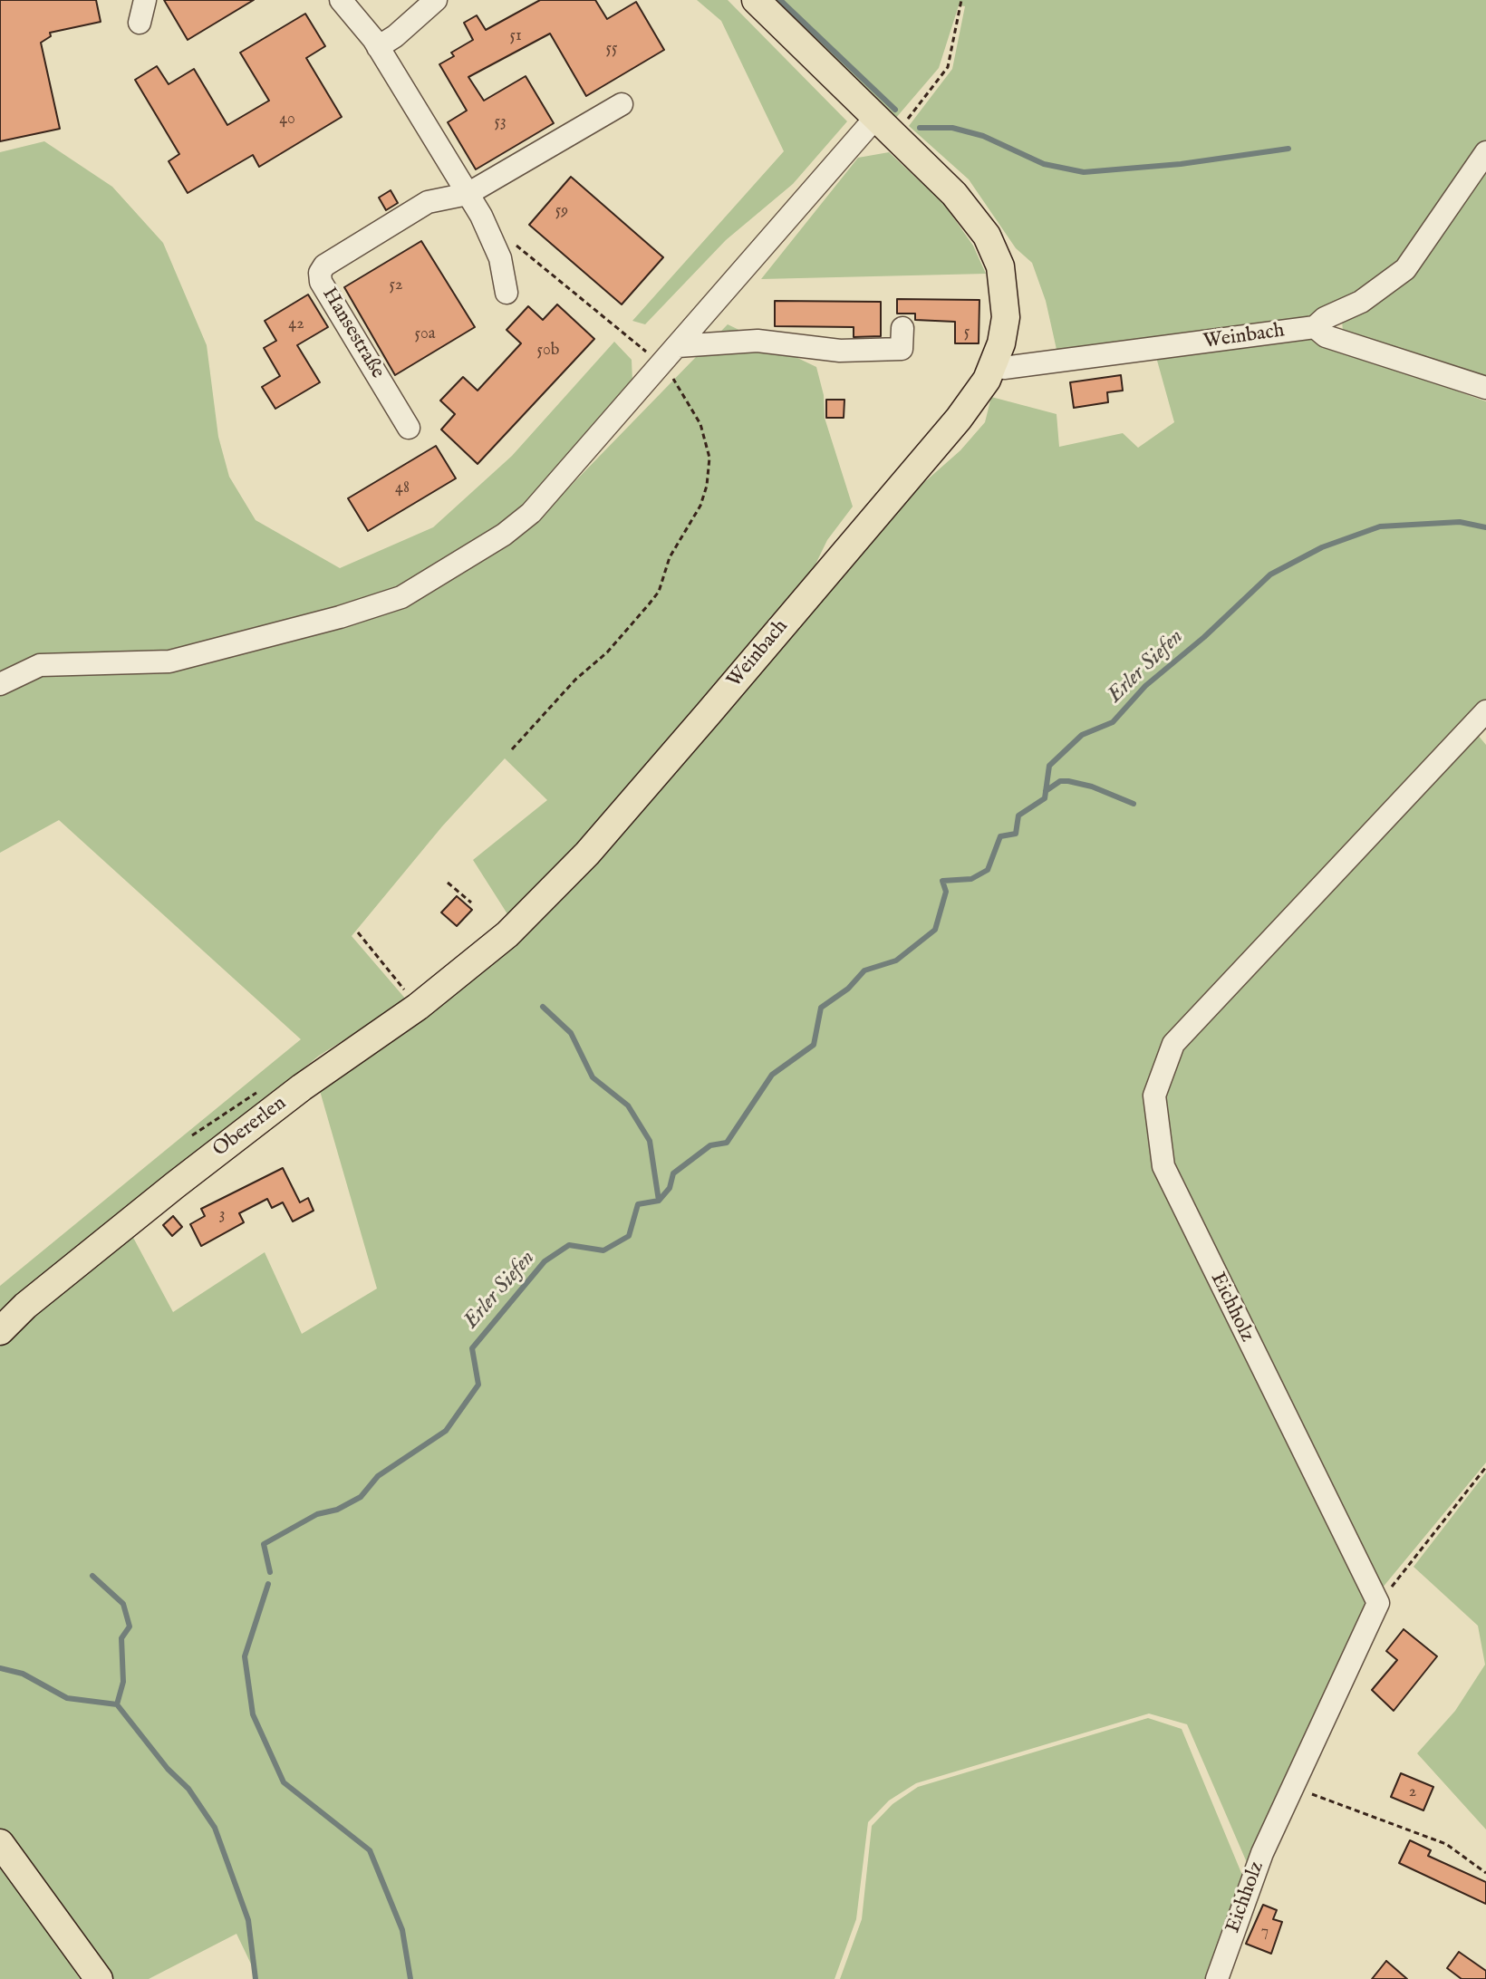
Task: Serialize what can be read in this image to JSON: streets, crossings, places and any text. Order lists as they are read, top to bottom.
{
  "streets": {
    "main road": ["Weinbach", "Obererlen"],
    "street": ["Hansestraße", "Eichholz"]
  },
  "crossings": [
    ["Weinbach", "Obererlen"]
  ],
  "water": ["Erler Siefen"],
  "house_numbers": [
    "51",
    "55",
    "40",
    "53",
    "59",
    "52",
    "42",
    "5",
    "50a",
    "50b",
    "48",
    "3",
    "2",
    "7"
  ]
}
